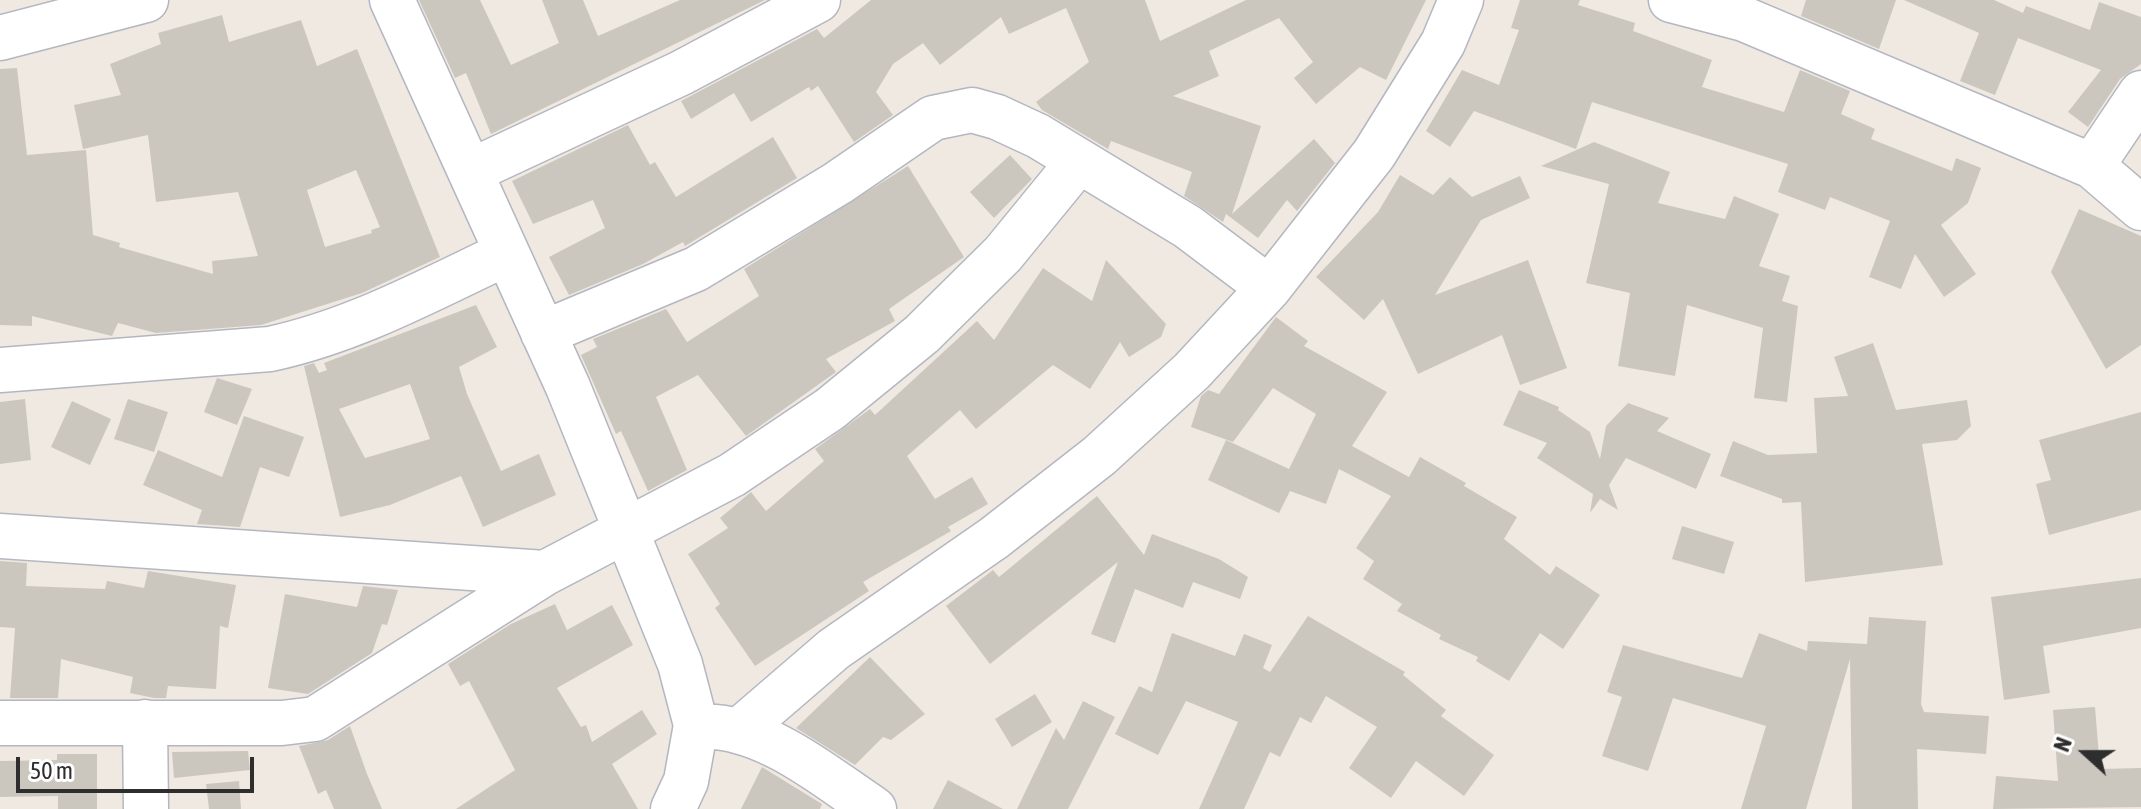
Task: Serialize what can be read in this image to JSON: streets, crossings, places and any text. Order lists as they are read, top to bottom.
{
  "scale_bar": "50 m",
  "north": "left"
}
